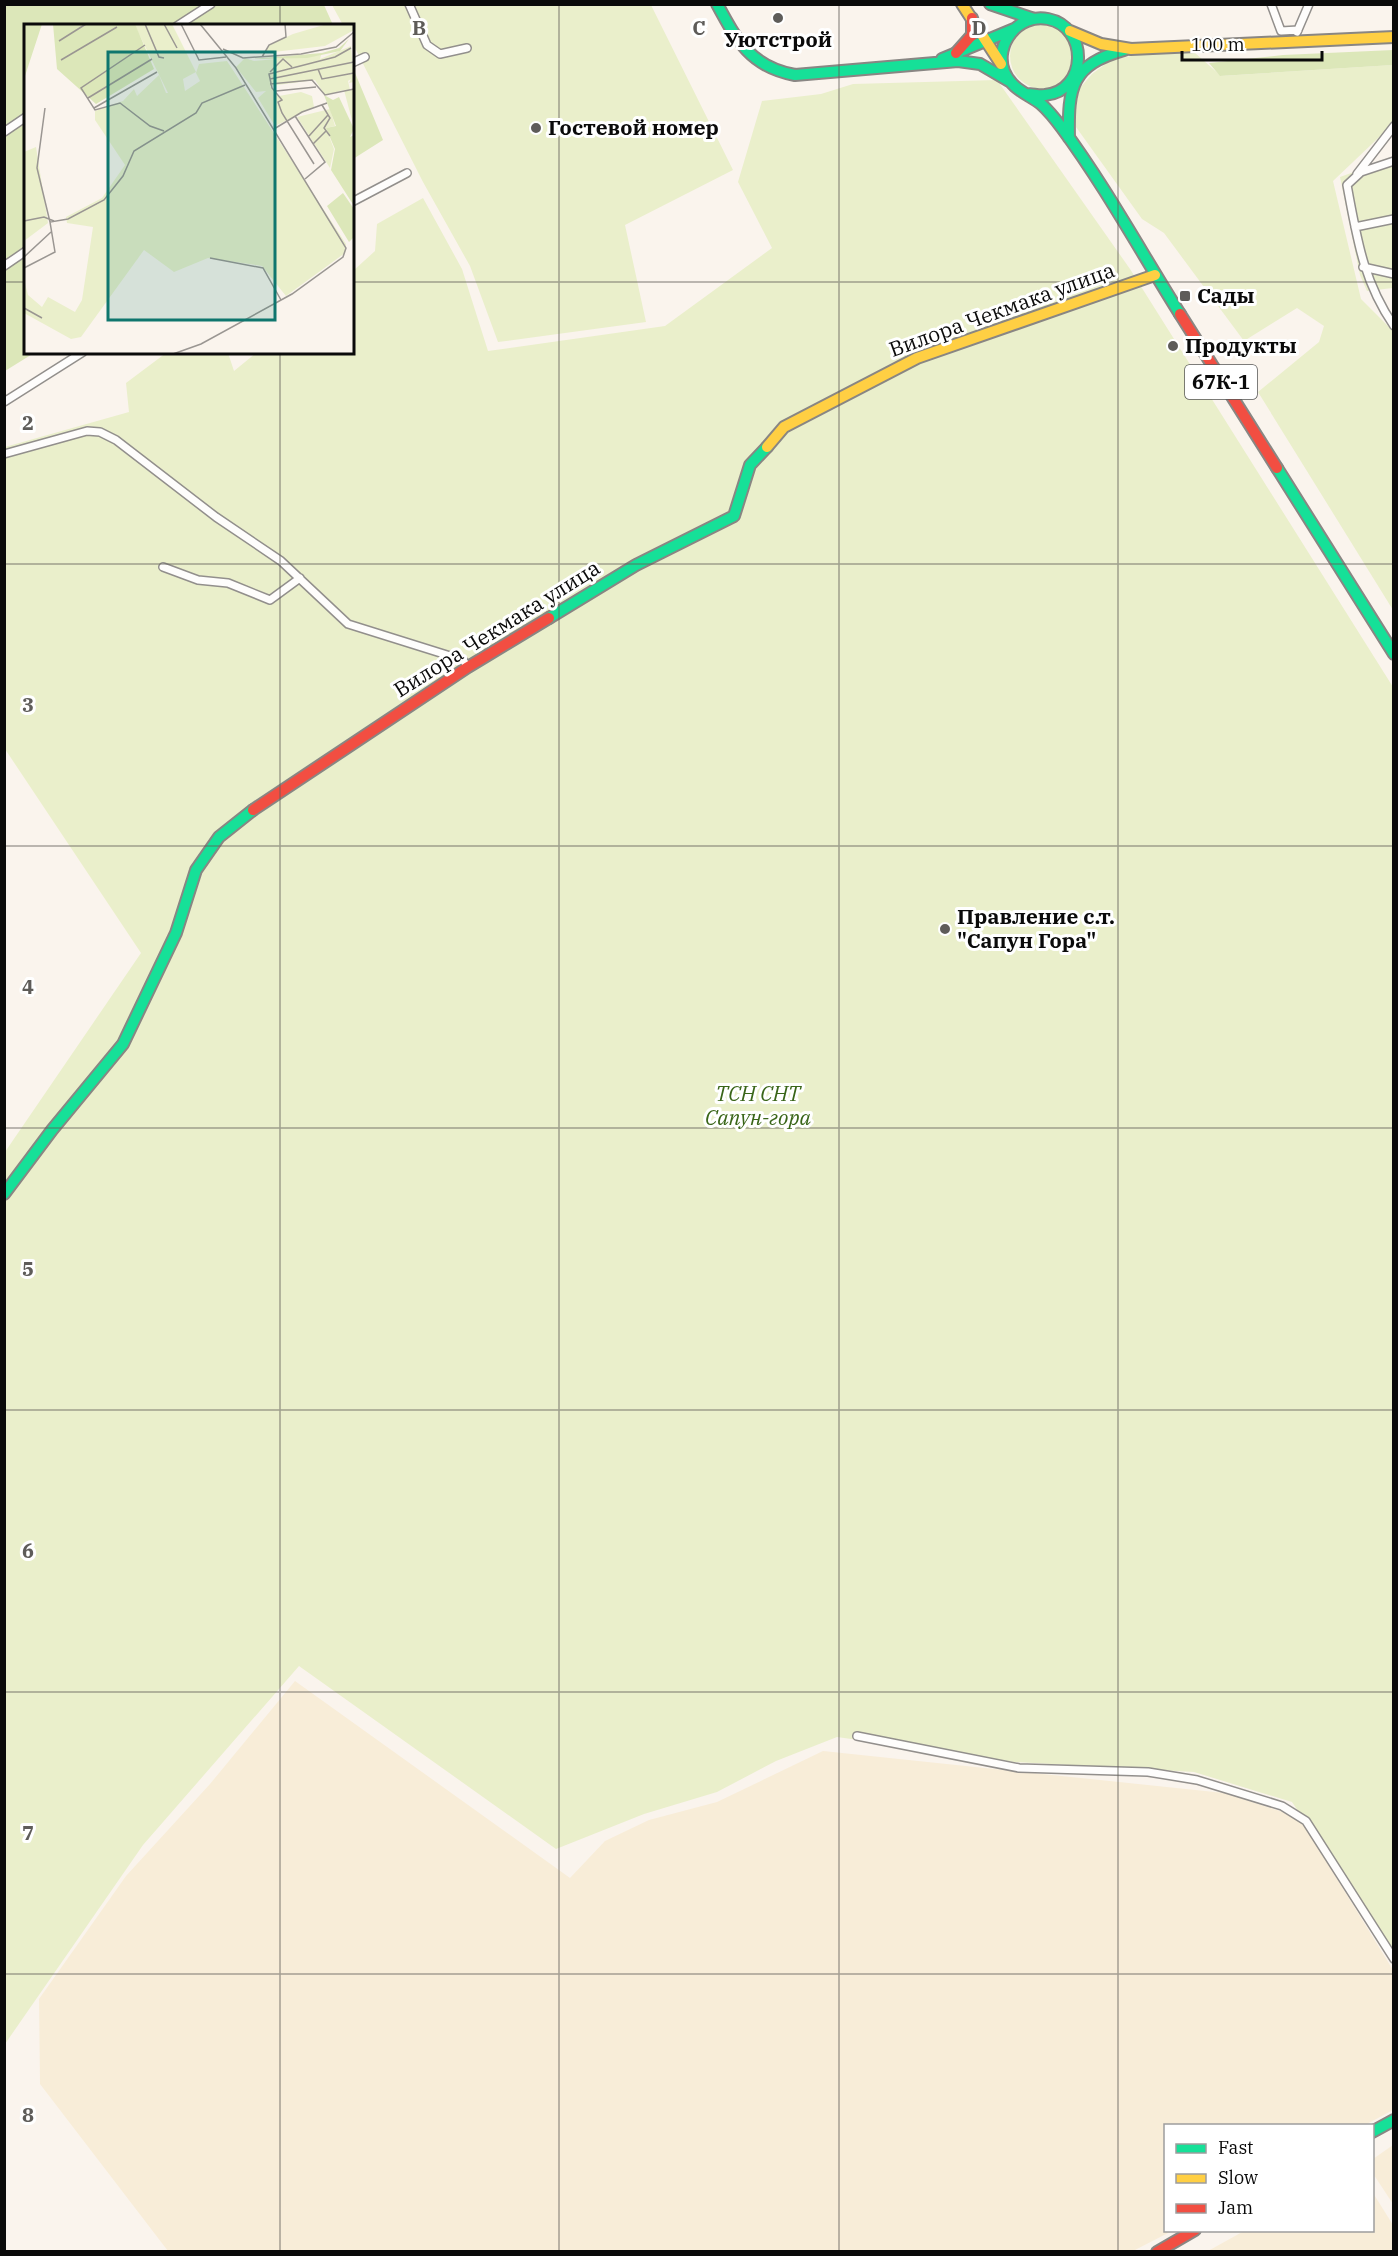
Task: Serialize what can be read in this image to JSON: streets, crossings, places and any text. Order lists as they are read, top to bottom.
{
  "streets": {
    "main road": ["Вилора Чекмака улица", "67К-1"]
  },
  "crossings": [
    ["Вилора Чекмака улица", "67К-1"]
  ],
  "parks": ["ТСН СНТ Сапун-гора"],
  "places": {
    "other": [
      "Уютстрой",
      "Гостевой номер",
      "Продукты",
      "Правление с.т. \"Сапун Гора\""
    ],
    "transit": ["Сады"]
  },
  "legend": ["Fast", "Slow", "Jam"],
  "scale_bar": "100 m",
  "grid": {
    "columns": ["B", "C", "D"],
    "rows": [
      "2",
      "3",
      "4",
      "5",
      "6",
      "7",
      "8"
    ]
  }
}
